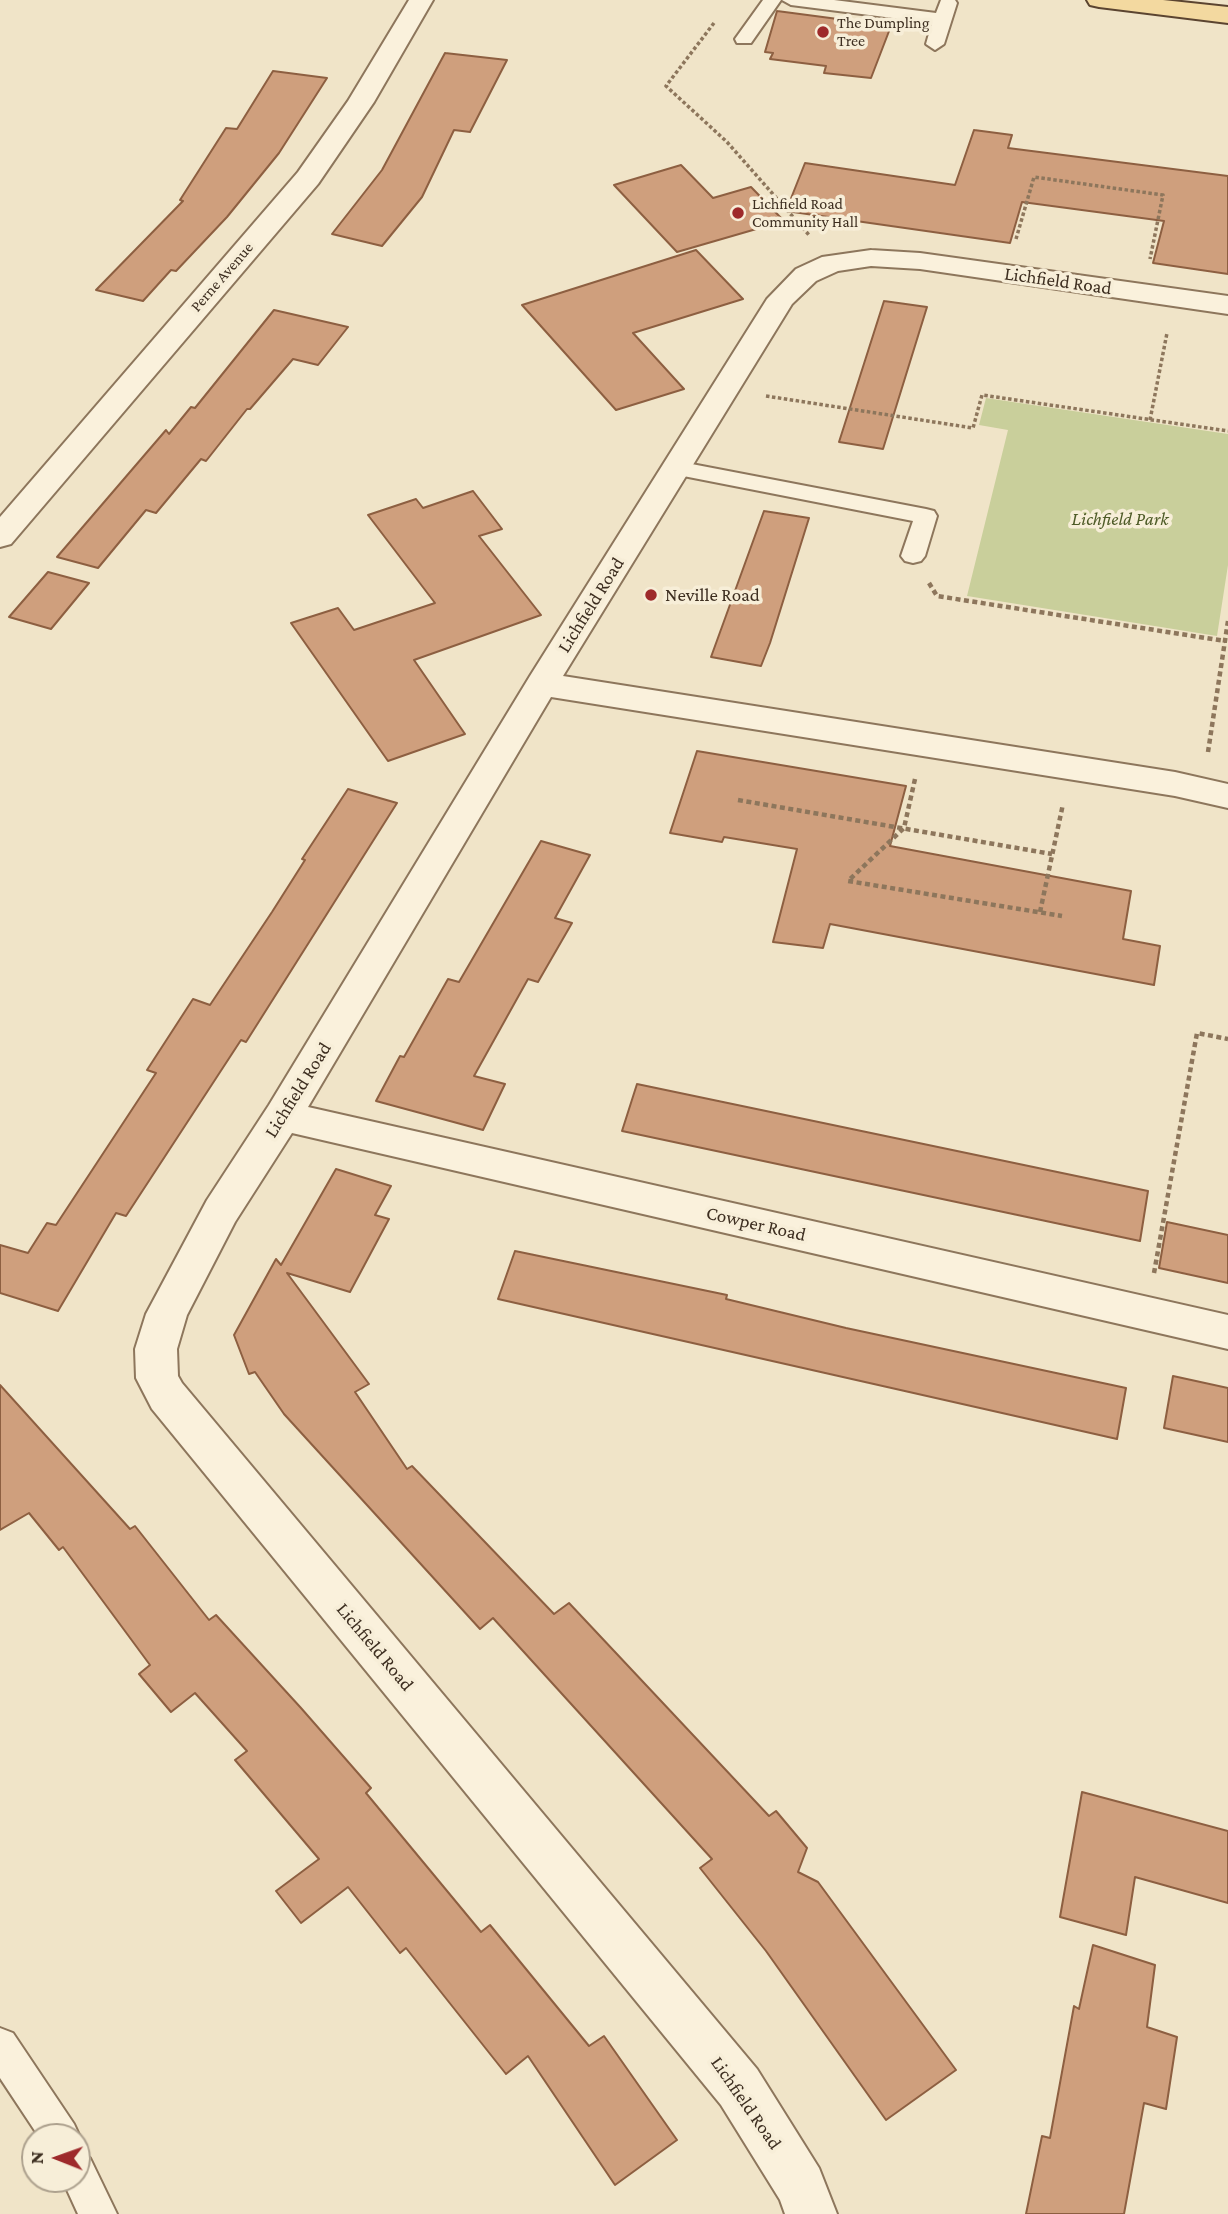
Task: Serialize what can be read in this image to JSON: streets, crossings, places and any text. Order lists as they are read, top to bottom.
{
  "streets": {
    "street": ["Perne Avenue", "Lichfield Road", "Cowper Road"]
  },
  "crossings": [
    ["Lichfield Road", "Cowper Road"]
  ],
  "parks": ["Lichfield Park"],
  "places": ["The Dumpling Tree", "Lichfield Road Community Hall", "Neville Road"],
  "north": "left"
}
